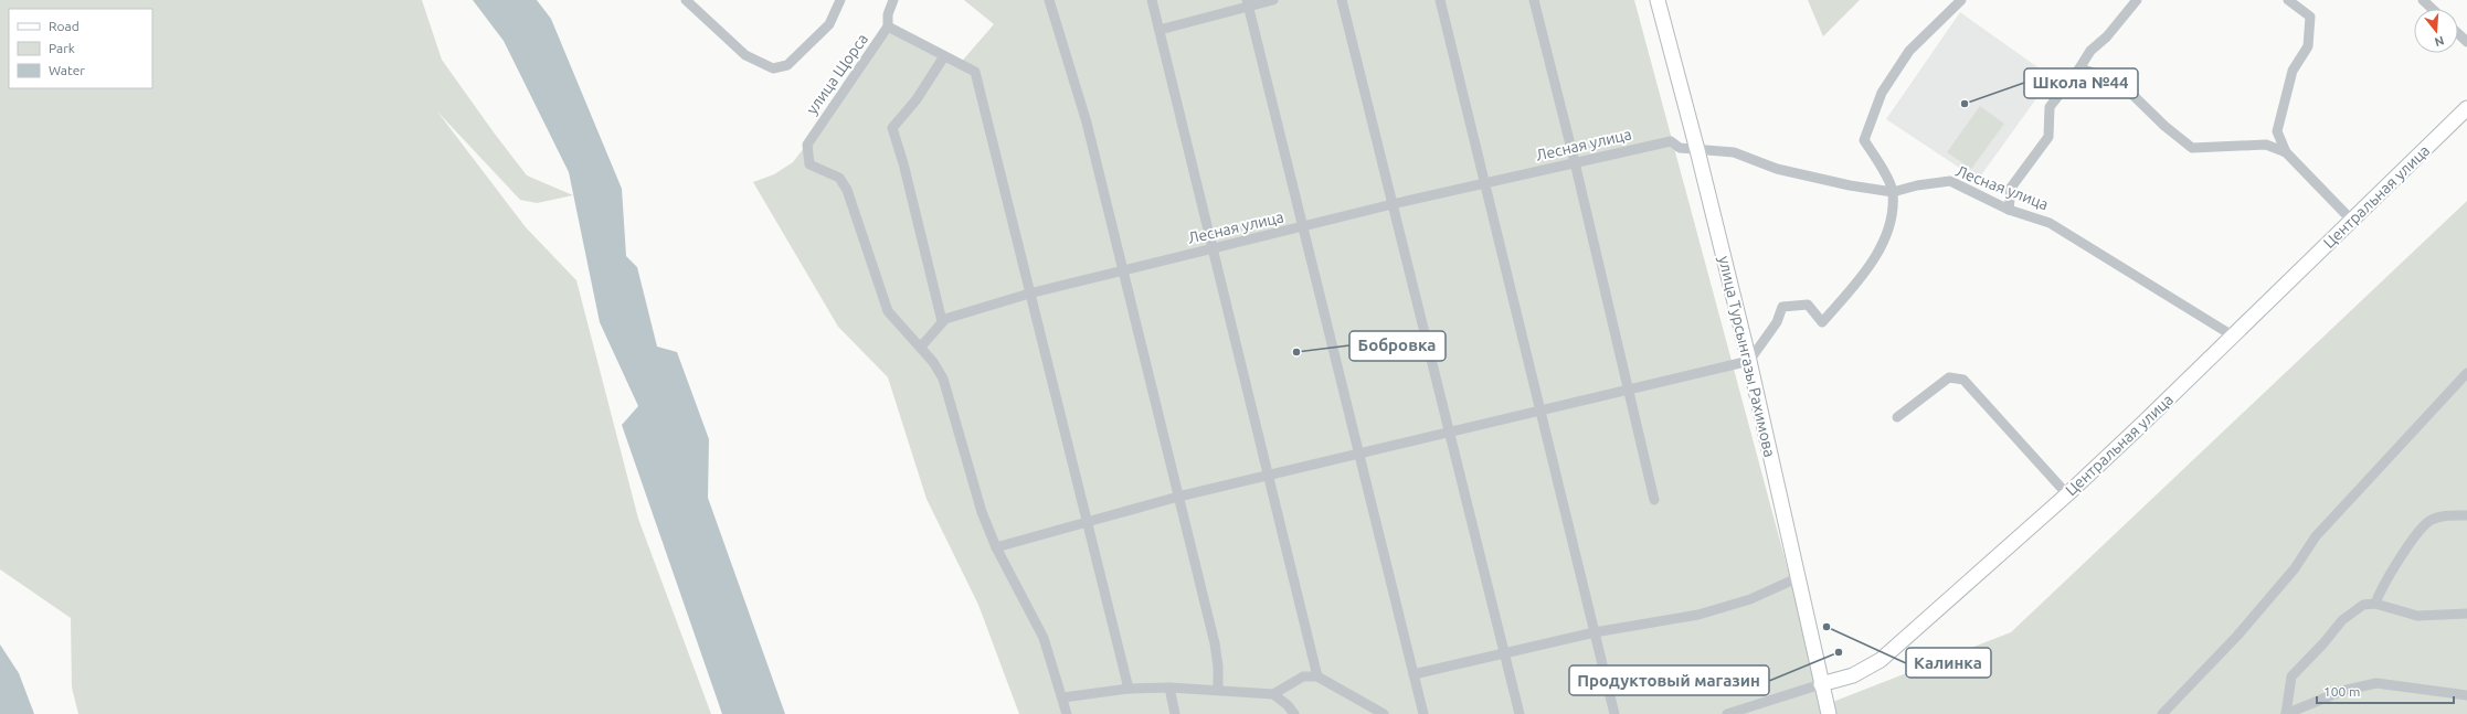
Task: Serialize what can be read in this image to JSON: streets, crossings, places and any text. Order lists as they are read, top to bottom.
{
  "streets": {
    "street": [
      "улица Щорса",
      "Лесная улица",
      "Центральная улица",
      "улица Турсынгазы Рахимова"
    ]
  },
  "crossings": [
    ["Лесная улица", "Центральная улица"],
    ["Лесная улица", "улица Турсынгазы Рахимова"],
    ["Центральная улица", "улица Турсынгазы Рахимова"]
  ],
  "places": [
    "Школа №44",
    "Бобровка",
    "Калинка",
    "Продуктовый магазин"
  ],
  "legend": ["Road", "Park", "Water"],
  "scale_bar": "100 m",
  "north": "bottom"
}
